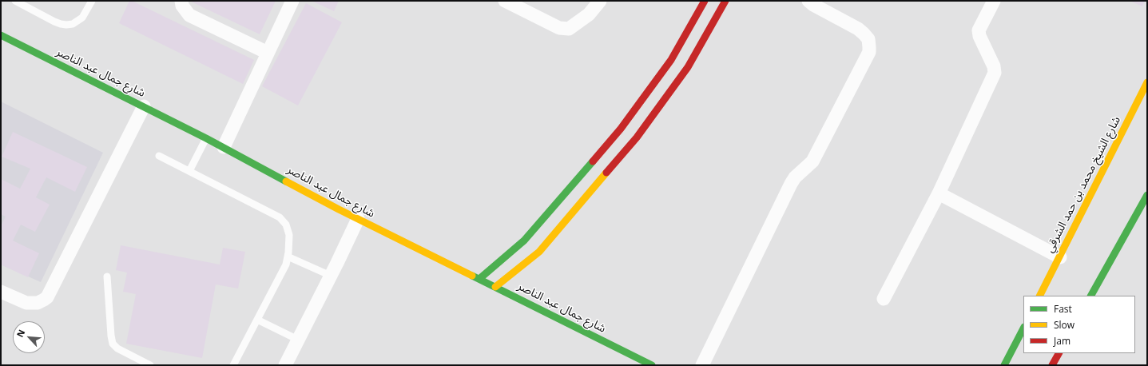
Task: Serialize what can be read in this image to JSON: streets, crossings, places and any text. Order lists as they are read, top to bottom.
{
  "streets": {
    "street": ["شارع جمال عبد الناصر", "شارع الشيخ محمد بن حمد الشرقي"]
  },
  "legend": ["Fast", "Slow", "Jam"],
  "north": "top left"
}
